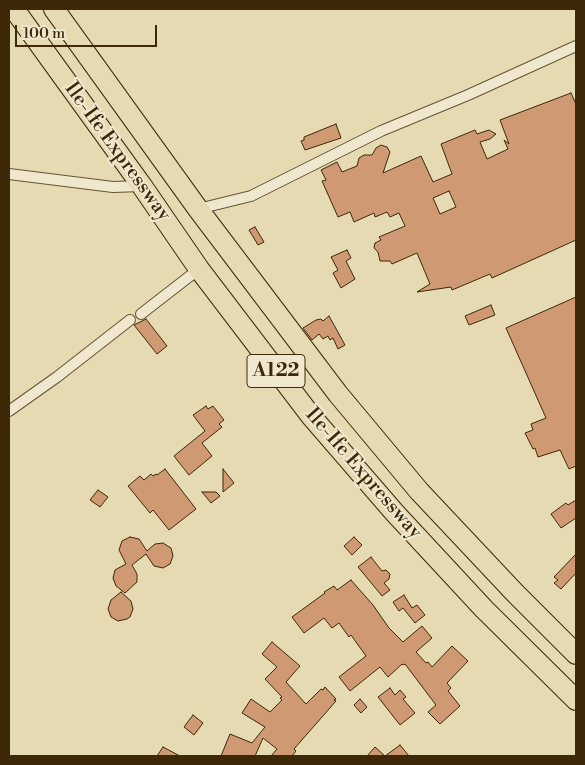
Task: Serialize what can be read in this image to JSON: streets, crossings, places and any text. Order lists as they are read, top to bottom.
{
  "streets": {
    "highway": ["Ile-Ife Expressway", "A122"]
  },
  "scale_bar": "100 m"
}
